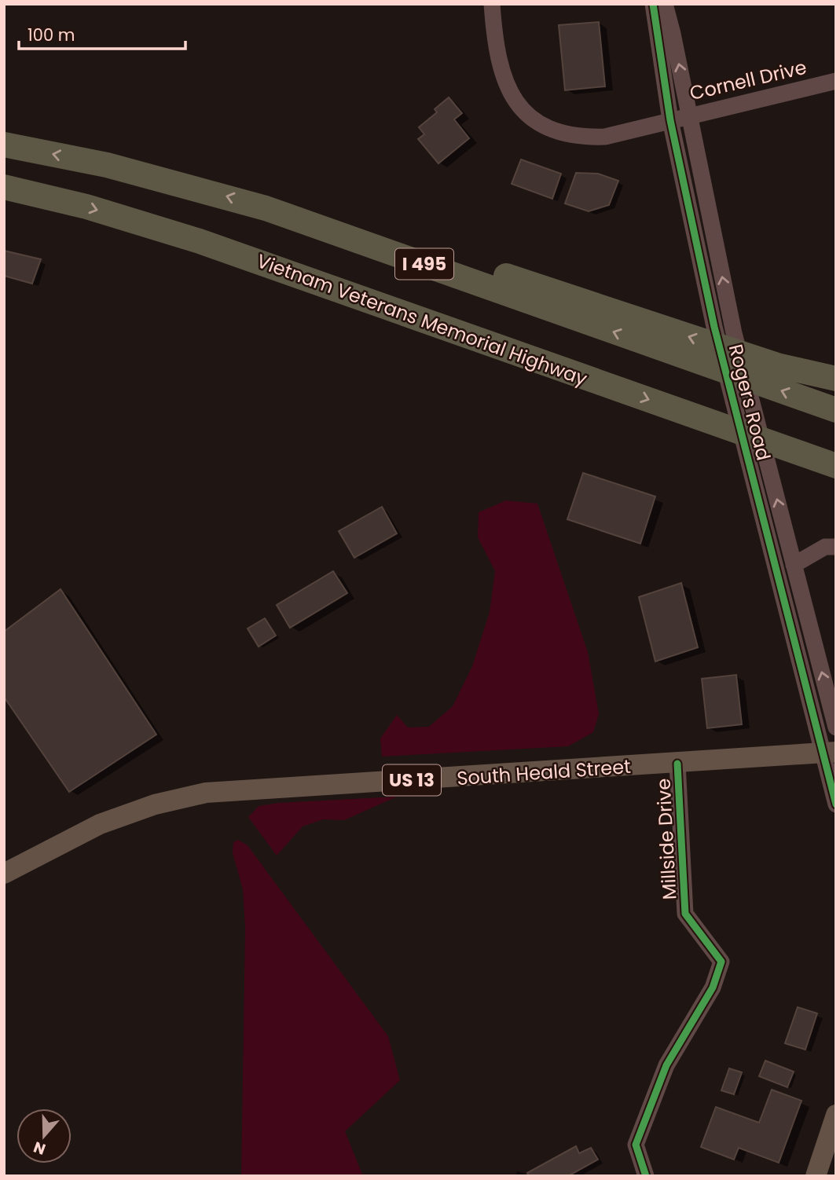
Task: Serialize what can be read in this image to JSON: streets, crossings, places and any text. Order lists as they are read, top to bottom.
{
  "streets": {
    "highway": ["I 495", "Vietnam Veterans Memorial Highway"],
    "main road": ["South Heald Street", "US 13"],
    "street": ["Cornell Drive", "Rogers Road", "Millside Drive"]
  },
  "crossings": [
    ["Cornell Drive", "Rogers Road"],
    ["Rogers Road", "South Heald Street"],
    ["South Heald Street", "Millside Drive"]
  ],
  "scale_bar": "100 m",
  "north": "bottom"
}
